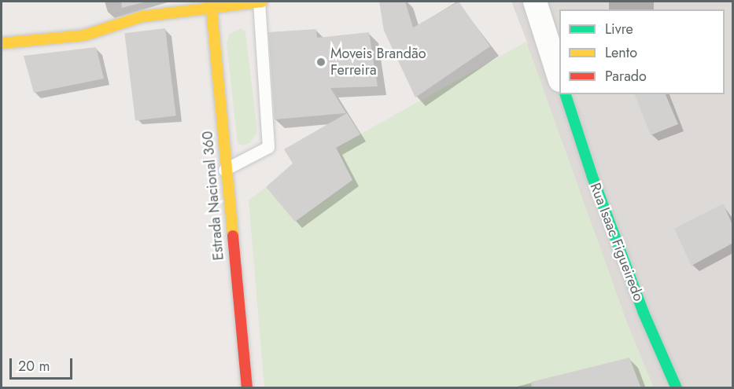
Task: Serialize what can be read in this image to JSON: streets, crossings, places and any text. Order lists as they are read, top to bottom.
{
  "streets": {
    "street": ["Estrada Nacional 360", "Rua Isaac Figueiredo"]
  },
  "places": ["Moveis Brandão Ferreira"],
  "legend": ["Livre", "Lento", "Parado"],
  "scale_bar": "20 m"
}
